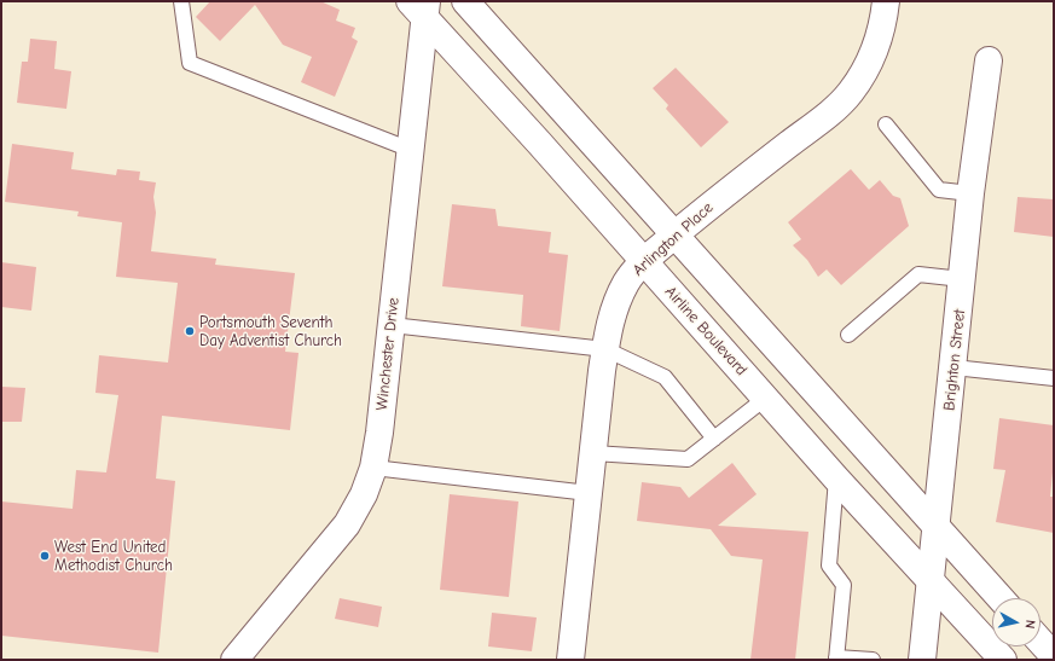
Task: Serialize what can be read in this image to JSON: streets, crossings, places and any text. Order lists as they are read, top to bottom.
{
  "streets": {
    "street": [
      "Arlington Place",
      "Airline Boulevard",
      "Winchester Drive",
      "Brighton Street"
    ]
  },
  "crossings": [
    ["Arlington Place", "Airline Boulevard"],
    ["Airline Boulevard", "Winchester Drive"],
    ["Airline Boulevard", "Brighton Street"]
  ],
  "places": ["Portsmouth Seventh Day Adventist Church", "West End United Methodist Church"],
  "north": "right"
}
